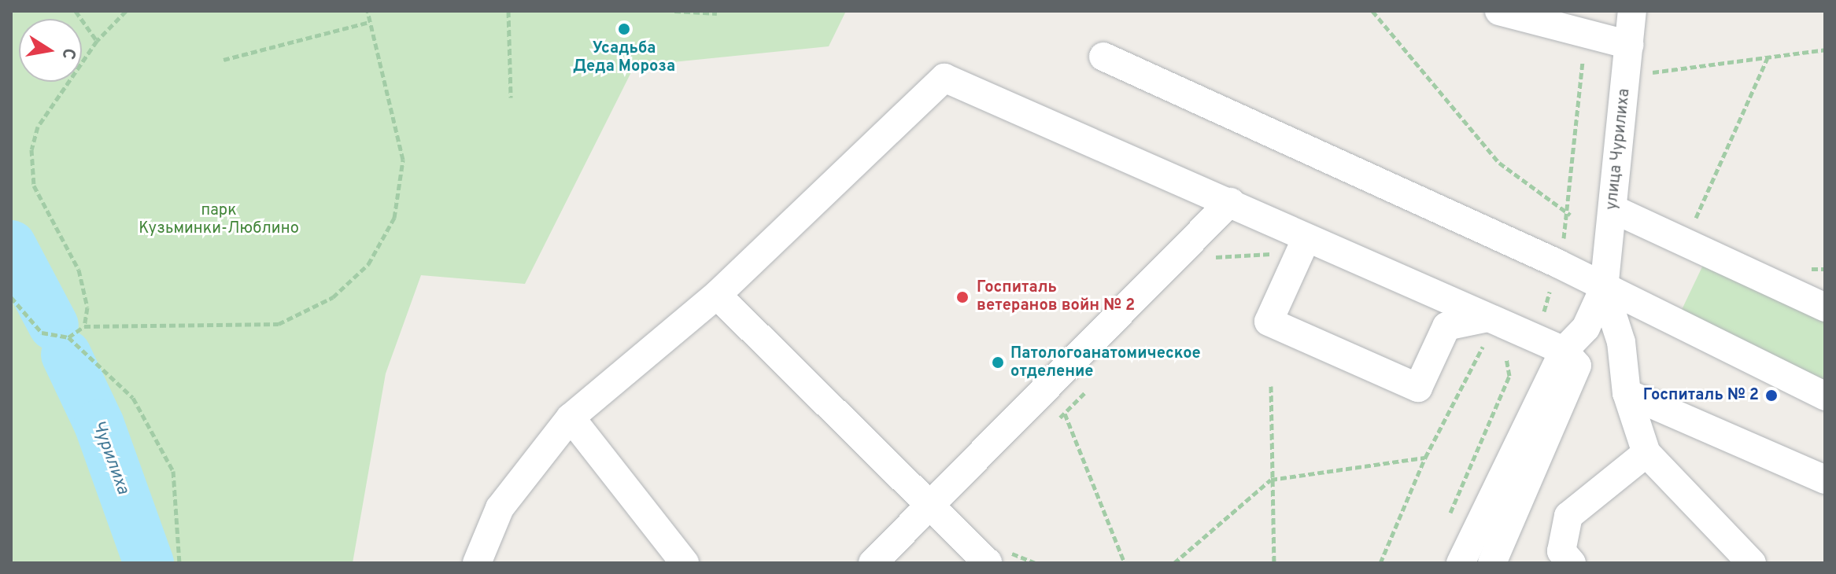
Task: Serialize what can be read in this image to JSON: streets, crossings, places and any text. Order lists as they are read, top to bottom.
{
  "streets": {
    "street": ["улица Чурилиха"]
  },
  "water": ["Чурилиха"],
  "parks": ["парк Кузьминки-Люблино"],
  "places": [
    "Усадьба Деда Мороза",
    "Госпиталь ветеранов войн № 2",
    "Патологоанатомическое отделение",
    "Госпиталь № 2"
  ],
  "north": "right"
}
